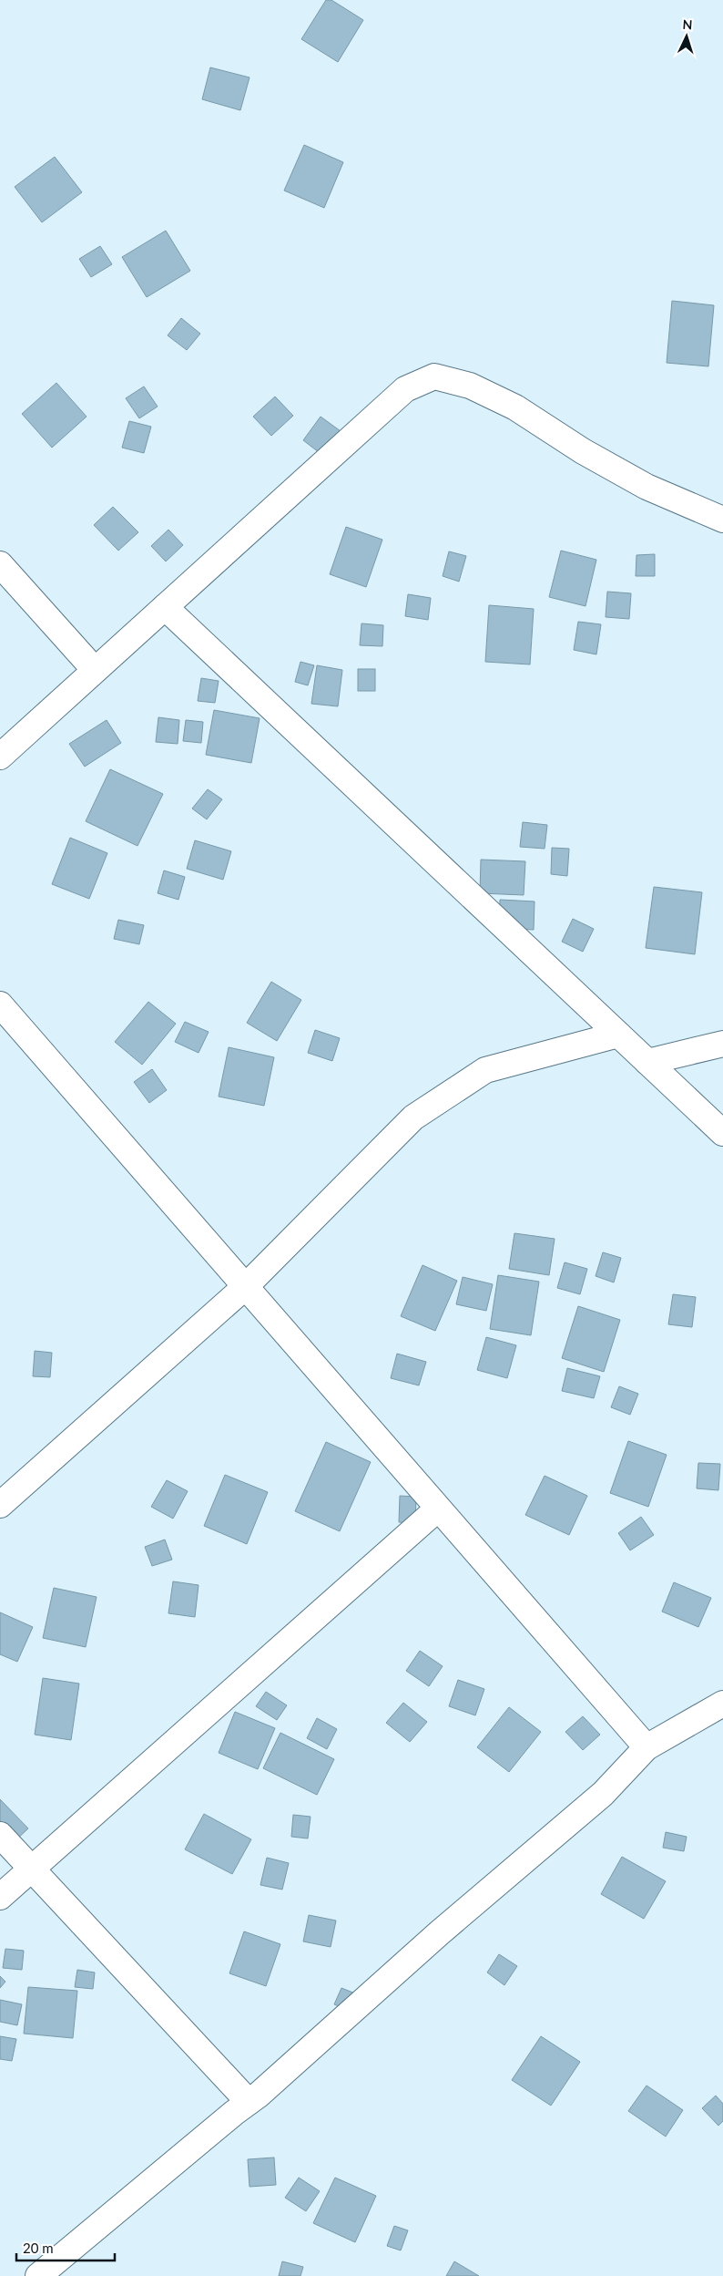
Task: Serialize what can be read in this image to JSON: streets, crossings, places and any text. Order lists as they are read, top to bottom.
{
  "scale_bar": "20 m",
  "north": "top"
}
